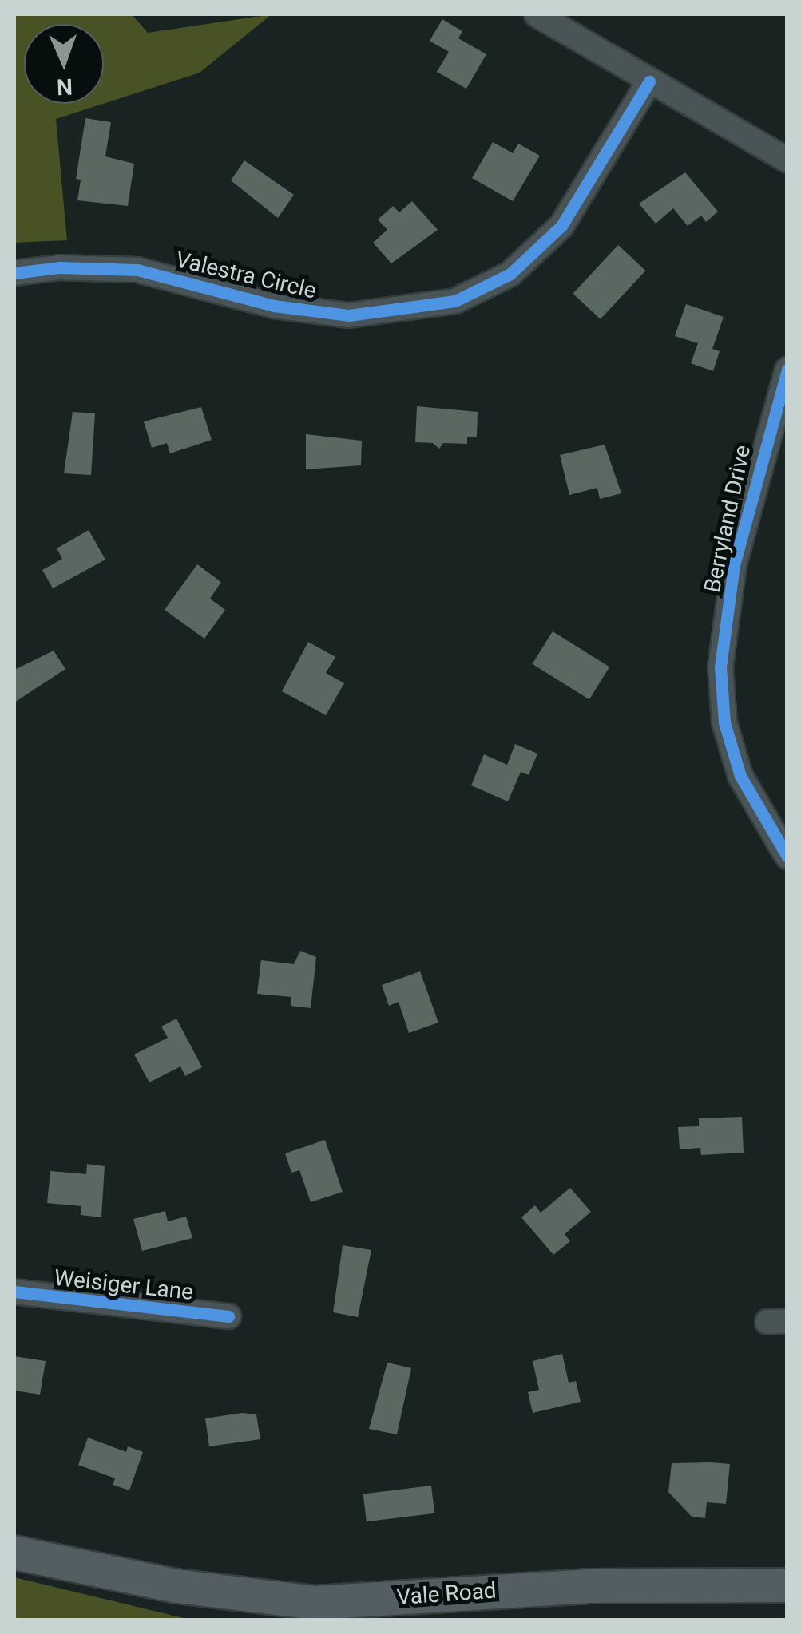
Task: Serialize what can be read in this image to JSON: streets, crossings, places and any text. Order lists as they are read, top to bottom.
{
  "streets": {
    "main road": ["Vale Road"],
    "street": ["Valestra Circle", "Berryland Drive", "Weisiger Lane"]
  },
  "north": "bottom"
}
